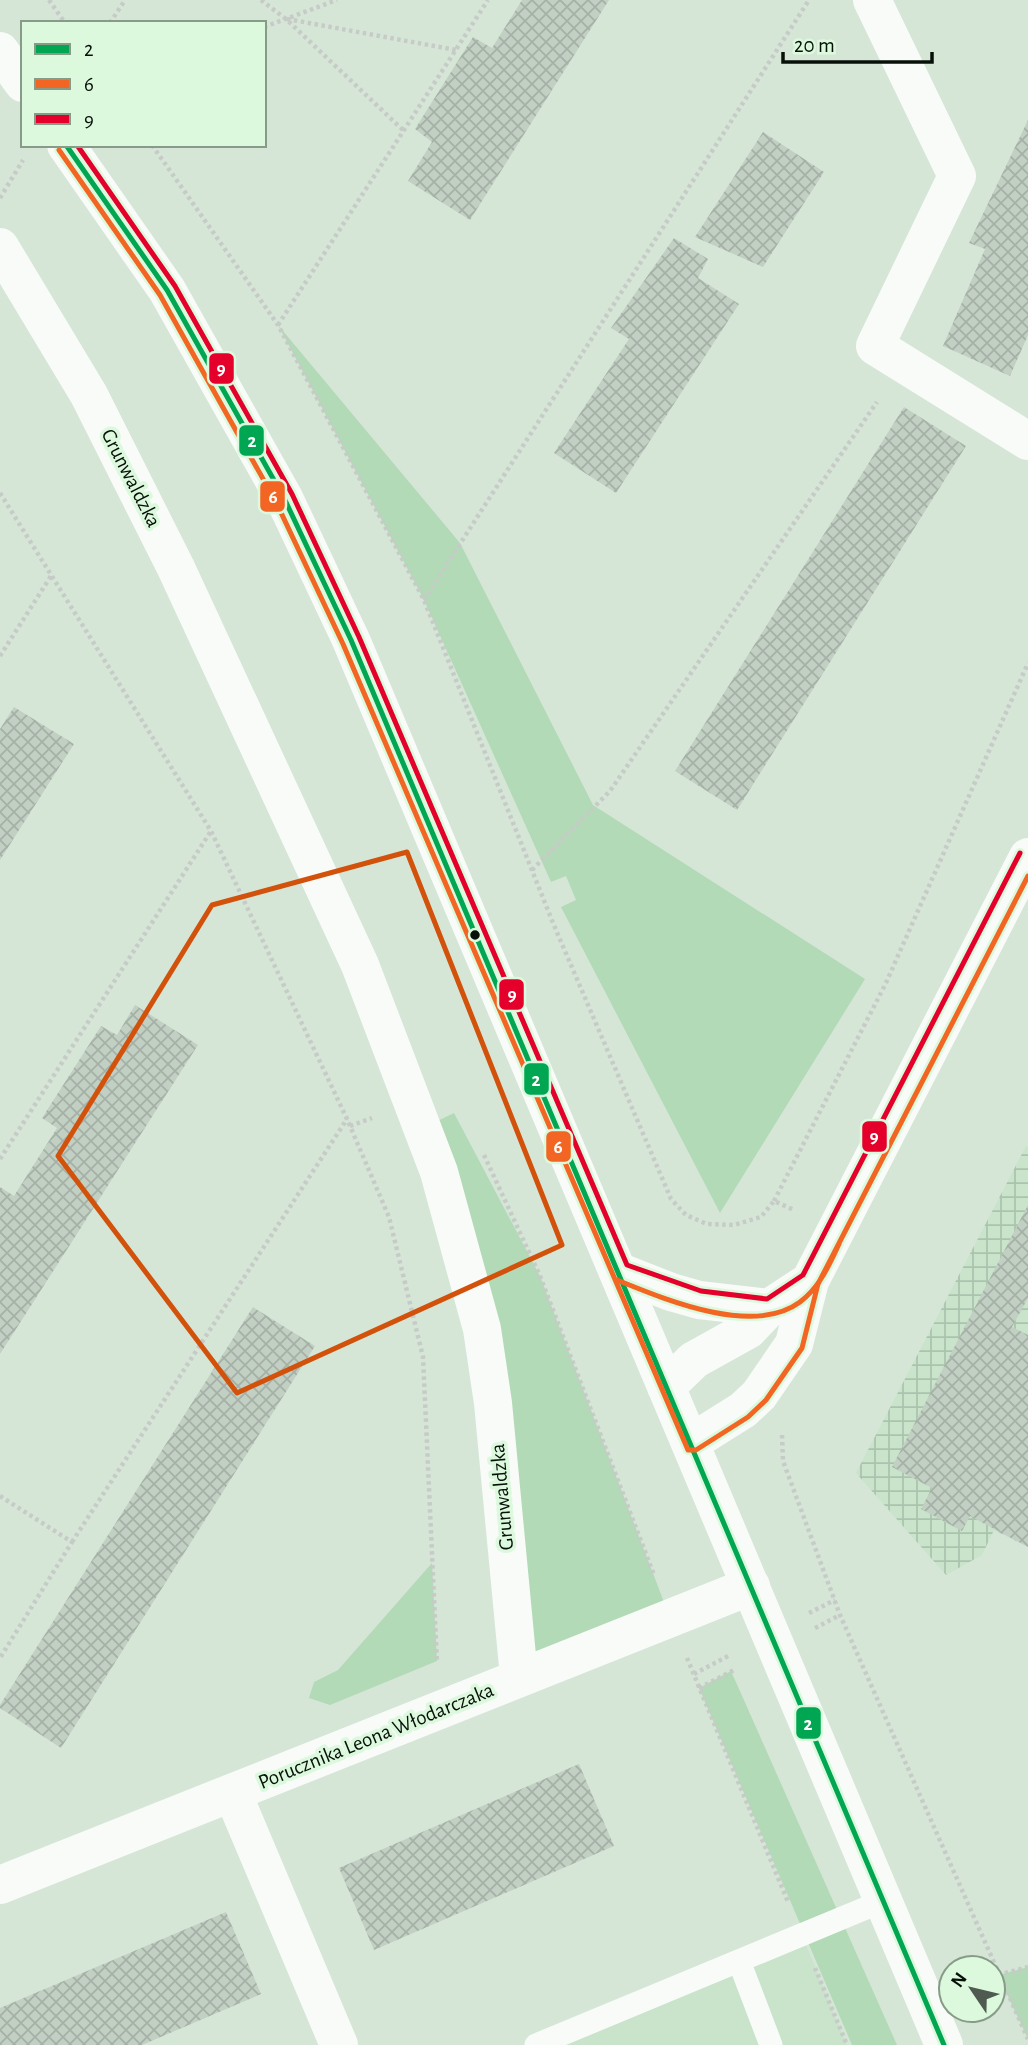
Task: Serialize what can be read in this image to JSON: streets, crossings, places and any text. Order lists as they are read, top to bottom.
{
  "streets": {
    "street": ["Grunwaldzka", "Porucznika Leona Włodarczaka"]
  },
  "crossings": [
    ["Grunwaldzka", "Porucznika Leona Włodarczaka"]
  ],
  "lines": ["transit line 2", "transit line 9", "transit line 6"],
  "legend": ["2", "6", "9"],
  "scale_bar": "20 m",
  "north": "top left"
}
